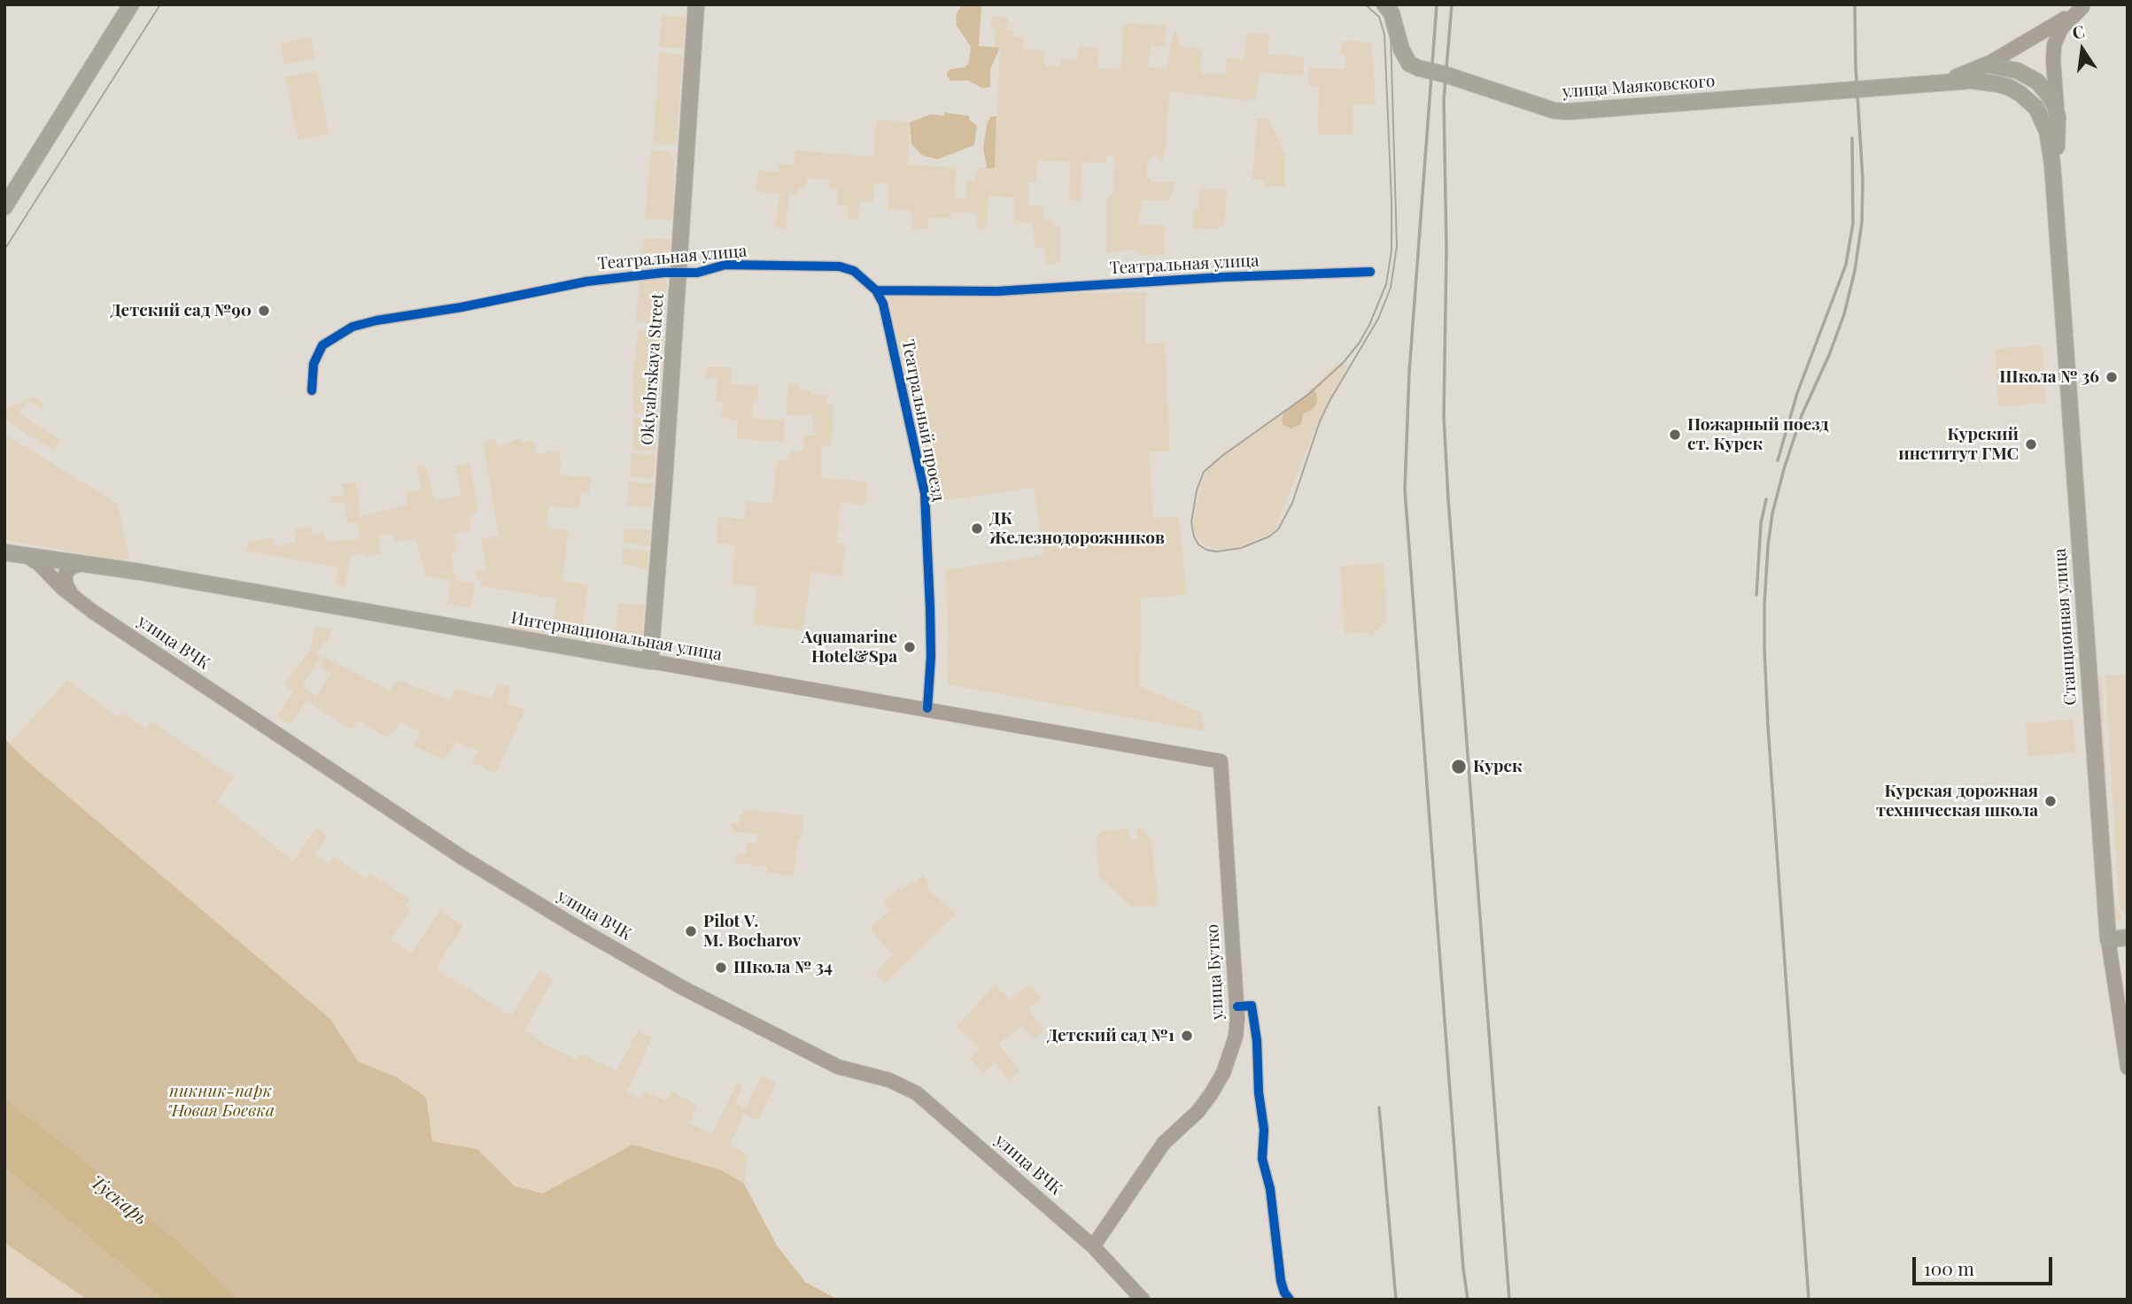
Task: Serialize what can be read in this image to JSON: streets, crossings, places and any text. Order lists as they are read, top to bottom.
{
  "streets": {
    "main road": [
      "улица Маяковского",
      "Oktyabrskaya Street",
      "Станционная улица",
      "Интернациональная улица",
      "улица ВЧК",
      "улица Бутко"
    ],
    "street": ["Театральная улица", "Театральный проезд"]
  },
  "crossings": [
    ["улица Маяковского", "Станционная улица"],
    ["Театральная улица", "Oktyabrskaya Street"],
    ["Театральная улица", "Театральный проезд"],
    ["Oktyabrskaya Street", "Интернациональная улица"],
    ["Театральный проезд", "Интернациональная улица"],
    ["Интернациональная улица", "улица ВЧК"],
    ["Интернациональная улица", "улица Бутко"],
    ["улица ВЧК", "улица Бутко"]
  ],
  "water": ["Тускарь"],
  "parks": ["пикник-парк \"Новая Боевка"],
  "places": [
    "Детский сад №90",
    "Школа № 36",
    "Пожарный поезд ст. Курск",
    "Курский институт ГМС",
    "ДК Железнодорожников",
    "Aquamarine Hotel&Spa",
    "Курск",
    "Курская дорожная техническая школа",
    "Pilot V. M. Bocharov",
    "Школа № 34",
    "Детский сад №1"
  ],
  "scale_bar": "100 m",
  "north": "top"
}
